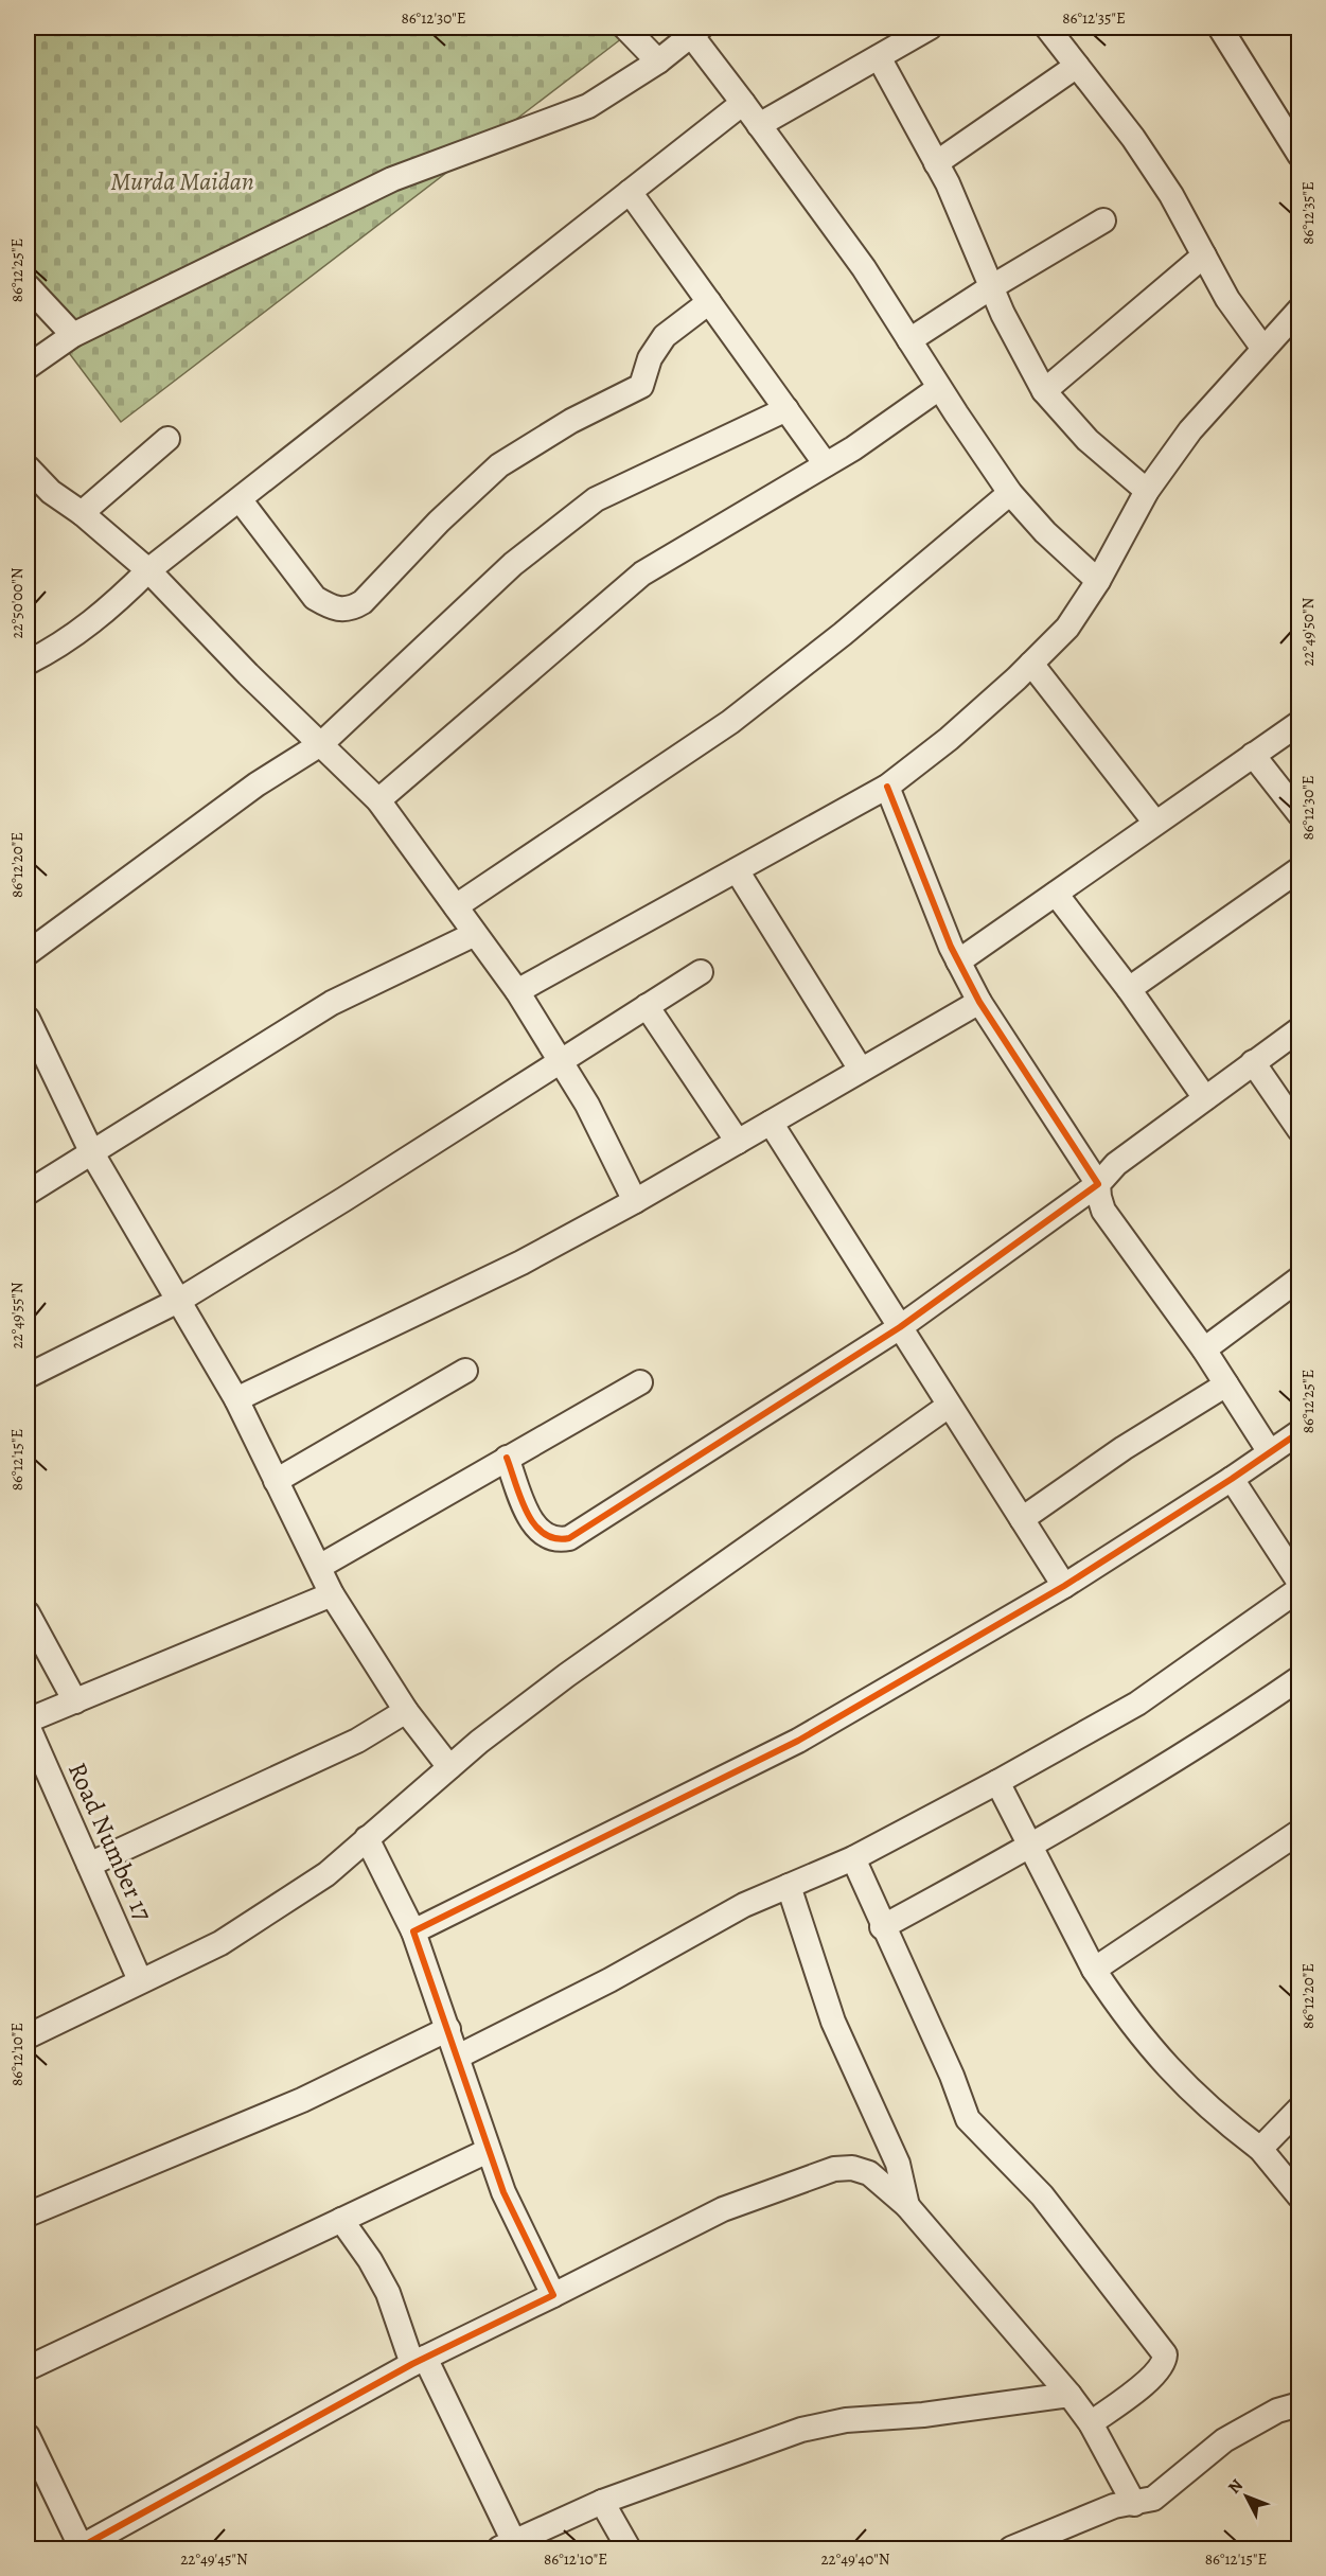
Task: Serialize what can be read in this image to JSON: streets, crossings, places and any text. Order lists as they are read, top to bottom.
{
  "streets": {
    "street": ["Road Number 17"]
  },
  "parks": ["Murda Maidan"],
  "north": "top left",
  "coordinates": [
    "86°12'30\"E",
    "86°12'35\"E",
    "86°12'25\"E",
    "22°50'00\"N",
    "22°49'50\"N",
    "86°12'20\"E",
    "22°49'55\"N",
    "86°12'15\"E",
    "86°12'10\"E",
    "22°49'45\"N",
    "22°49'40\"N"
  ]
}
